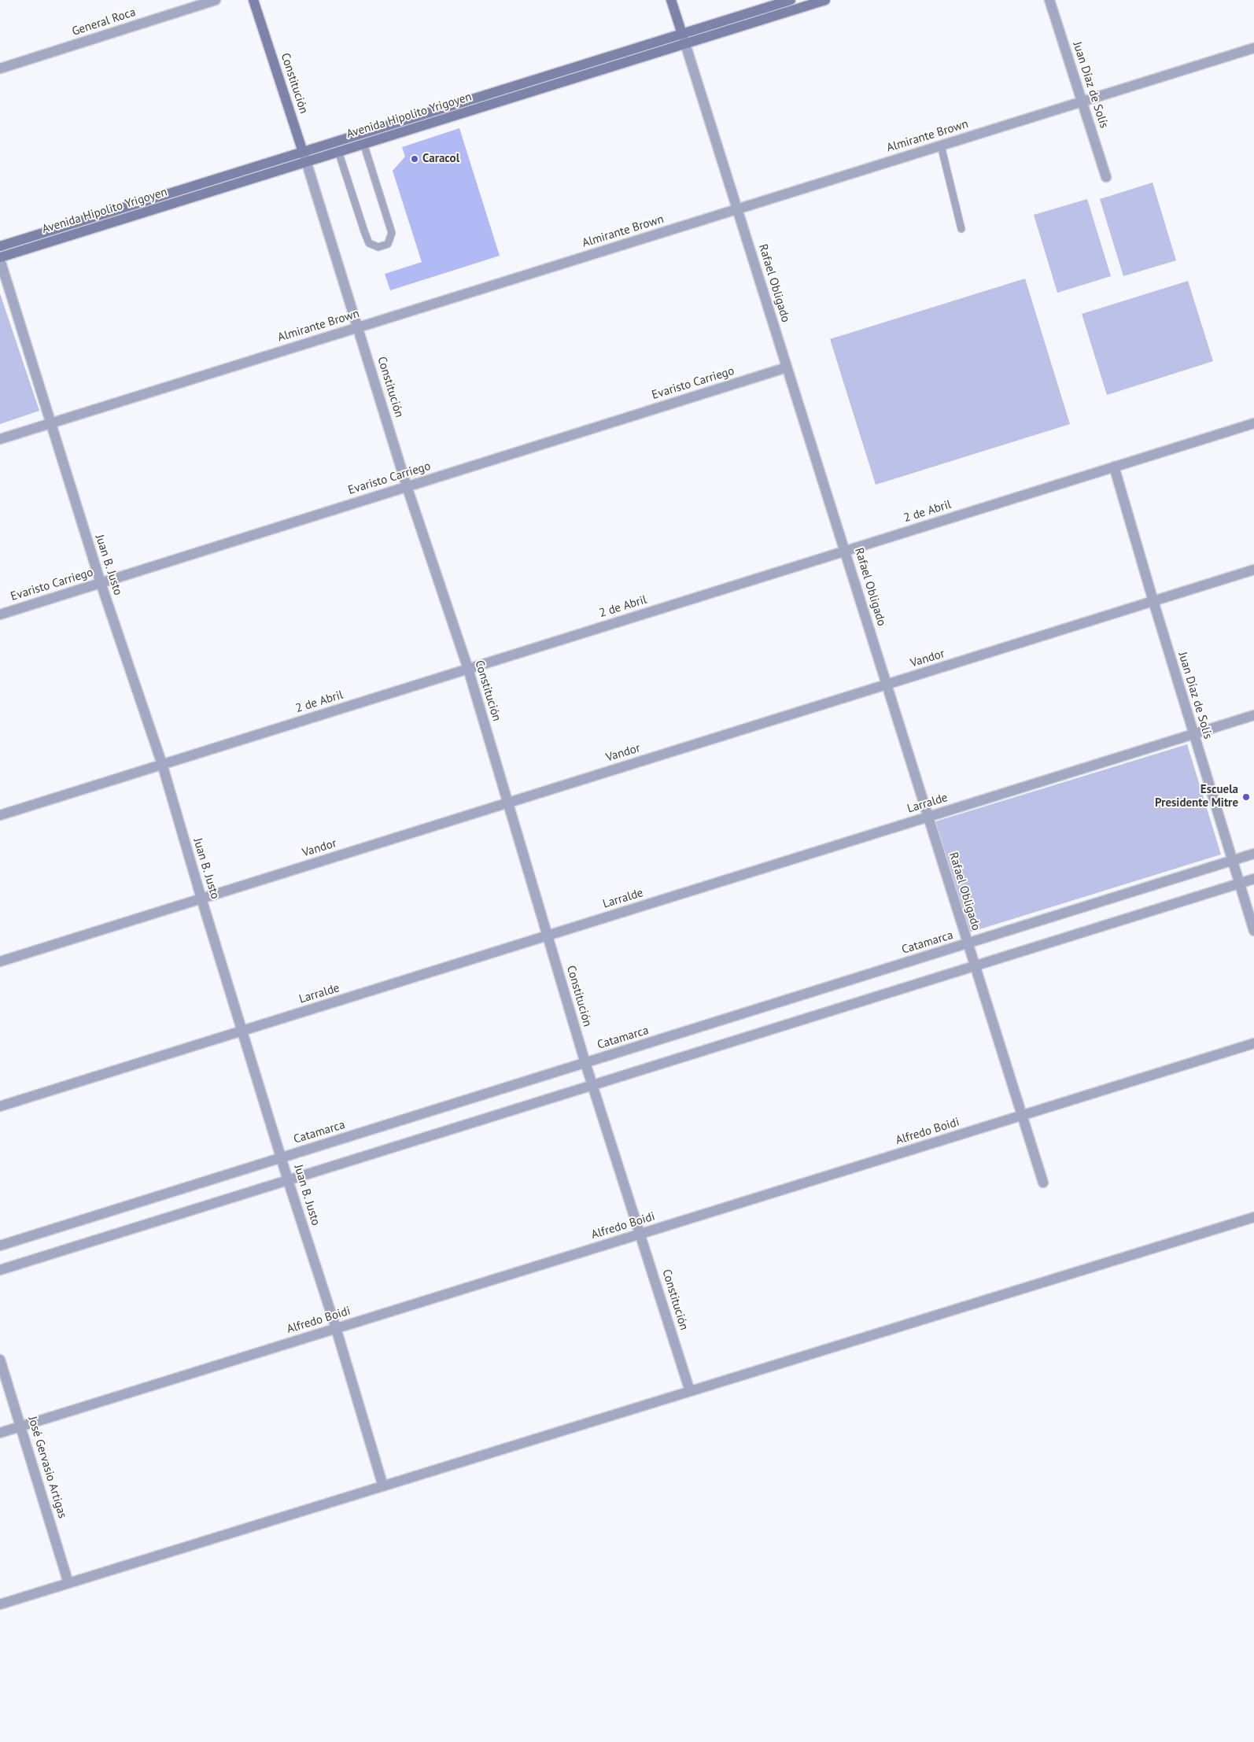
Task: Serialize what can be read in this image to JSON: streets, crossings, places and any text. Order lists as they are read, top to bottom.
{
  "streets": {
    "main road": ["Constitución", "Avenida Hipolito Yrigoyen", "Rafael Obligado"],
    "street": [
      "General Roca",
      "Juan Díaz de Solís",
      "Almirante Brown",
      "Evaristo Carriego",
      "2 de Abril",
      "Juan B. Justo",
      "Vandor",
      "Larralde",
      "Catamarca",
      "Alfredo Boidi",
      "José Gervasio Artigas"
    ]
  },
  "crossings": [
    ["Constitución", "Avenida Hipolito Yrigoyen"],
    ["Constitución", "Almirante Brown"],
    ["Constitución", "Evaristo Carriego"],
    ["Constitución", "2 de Abril"],
    ["Constitución", "Vandor"],
    ["Constitución", "Larralde"],
    ["Constitución", "Catamarca"],
    ["Constitución", "Alfredo Boidi"],
    ["Juan Díaz de Solís", "Almirante Brown"],
    ["Juan Díaz de Solís", "2 de Abril"],
    ["Juan Díaz de Solís", "Vandor"],
    ["Juan Díaz de Solís", "Larralde"],
    ["Juan Díaz de Solís", "Catamarca"],
    ["Avenida Hipolito Yrigoyen", "Rafael Obligado"],
    ["Avenida Hipolito Yrigoyen", "Juan B. Justo"],
    ["Almirante Brown", "Rafael Obligado"],
    ["Almirante Brown", "Juan B. Justo"],
    ["Rafael Obligado", "Evaristo Carriego"],
    ["Rafael Obligado", "2 de Abril"],
    ["Rafael Obligado", "Vandor"],
    ["Rafael Obligado", "Larralde"],
    ["Rafael Obligado", "Catamarca"],
    ["Rafael Obligado", "Alfredo Boidi"],
    ["Evaristo Carriego", "Juan B. Justo"],
    ["2 de Abril", "Juan B. Justo"],
    ["Juan B. Justo", "Vandor"],
    ["Juan B. Justo", "Larralde"],
    ["Juan B. Justo", "Catamarca"],
    ["Juan B. Justo", "Alfredo Boidi"],
    ["Alfredo Boidi", "José Gervasio Artigas"]
  ],
  "places": ["Caracol", "Escuela Presidente Mitre"]
}
